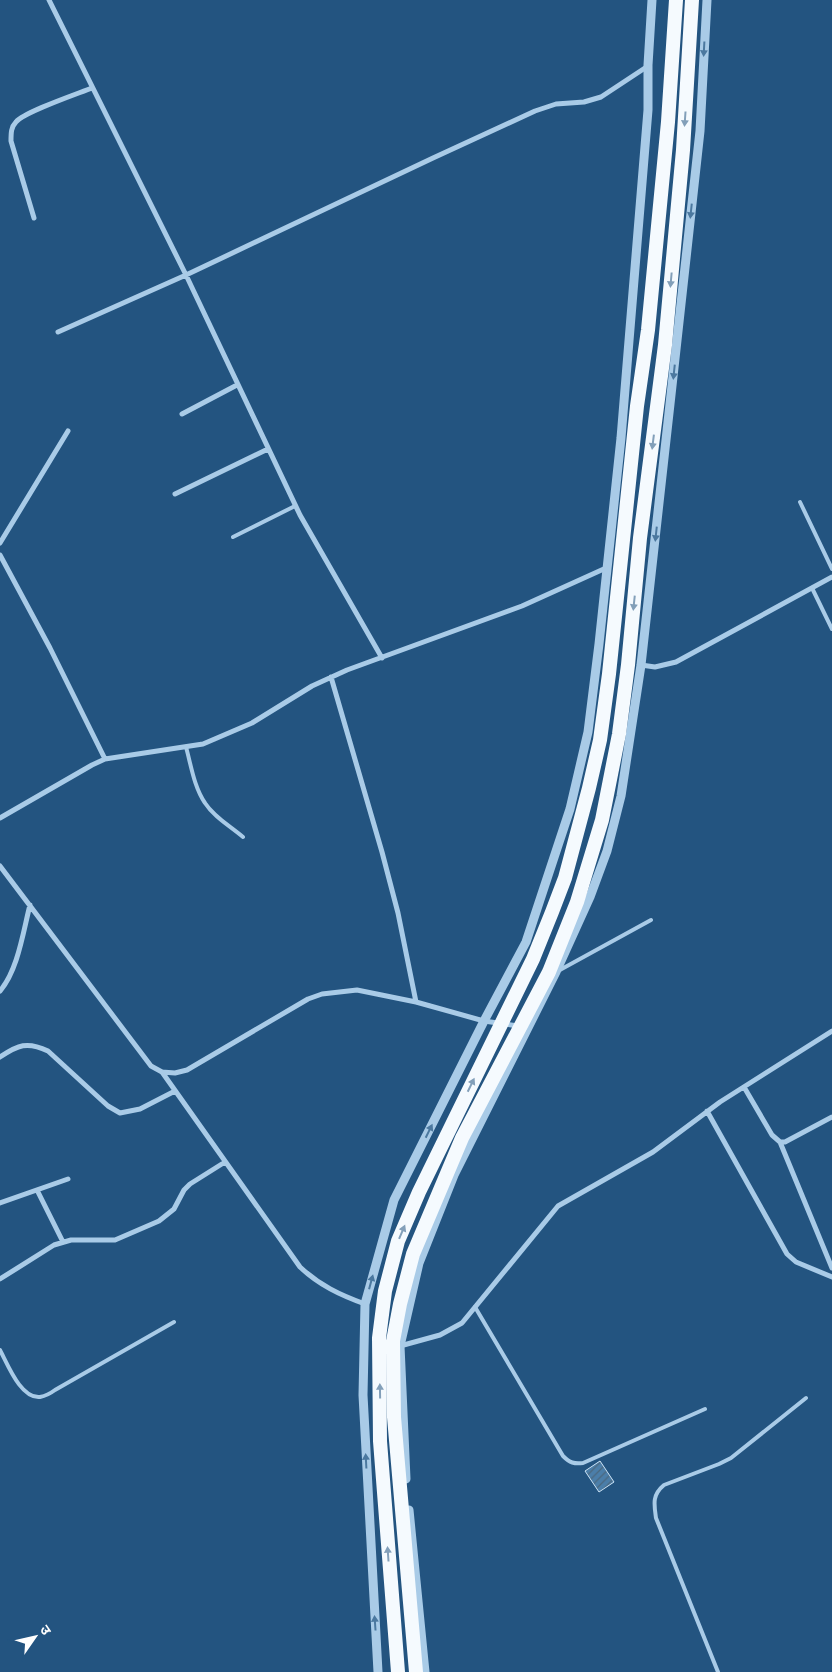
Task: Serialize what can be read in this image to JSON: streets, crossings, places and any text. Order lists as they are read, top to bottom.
{
  "north": "top right"
}
